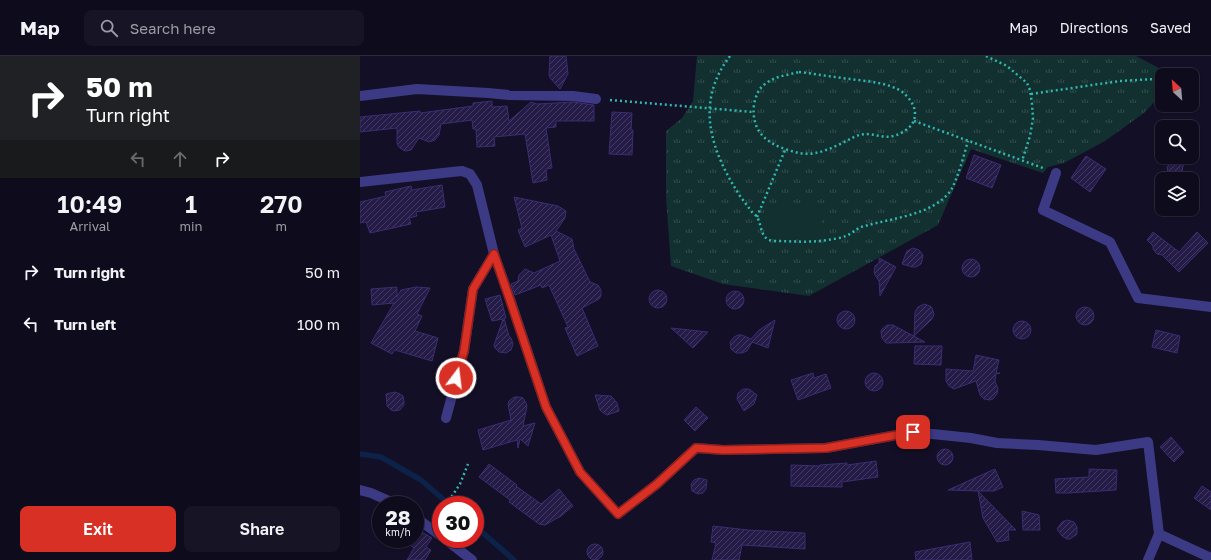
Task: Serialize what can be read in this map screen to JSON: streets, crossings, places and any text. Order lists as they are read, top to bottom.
{
  "north": "top left",
  "page": {
    "header": "Map",
    "search": "Search here",
    "nav": ["Map", "Directions", "Saved"],
    "turn": ["50 m", "Turn right"],
    "eta": [
      "10:49",
      "Arrival",
      "1",
      "min",
      "270",
      "m"
    ],
    "list": [
      {
        "name": "Turn right",
        "value": "50 m"
      },
      {
        "name": "Turn left",
        "value": "100 m"
      }
    ],
    "speed": "28 km/h",
    "limit": "30",
    "buttons": ["Exit", "Share"]
  }
}
